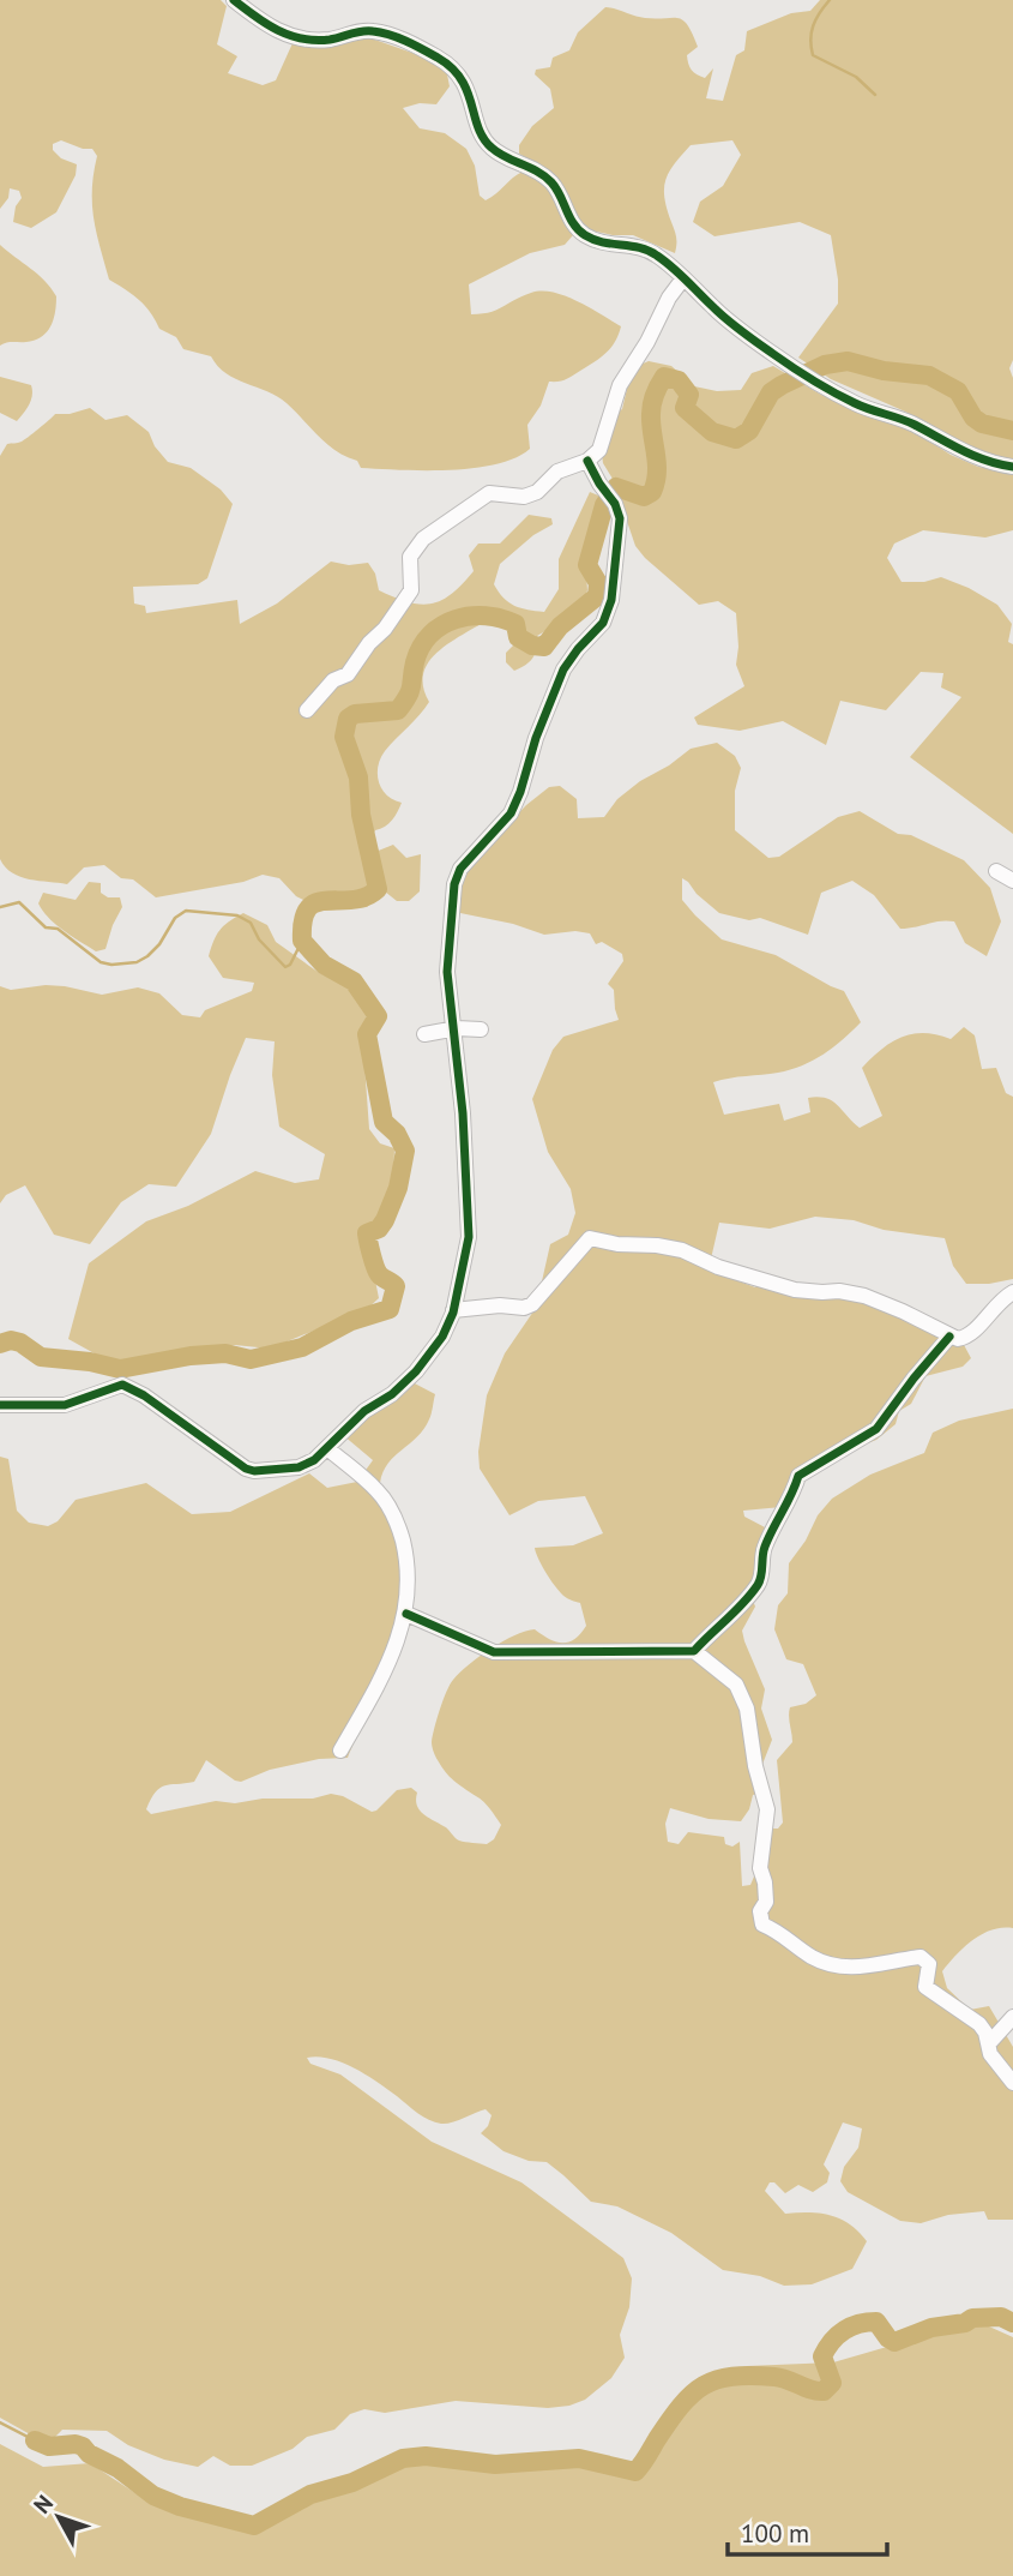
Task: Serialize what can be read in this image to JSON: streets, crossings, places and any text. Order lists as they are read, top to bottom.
{
  "scale_bar": "100 m",
  "north": "top left"
}
